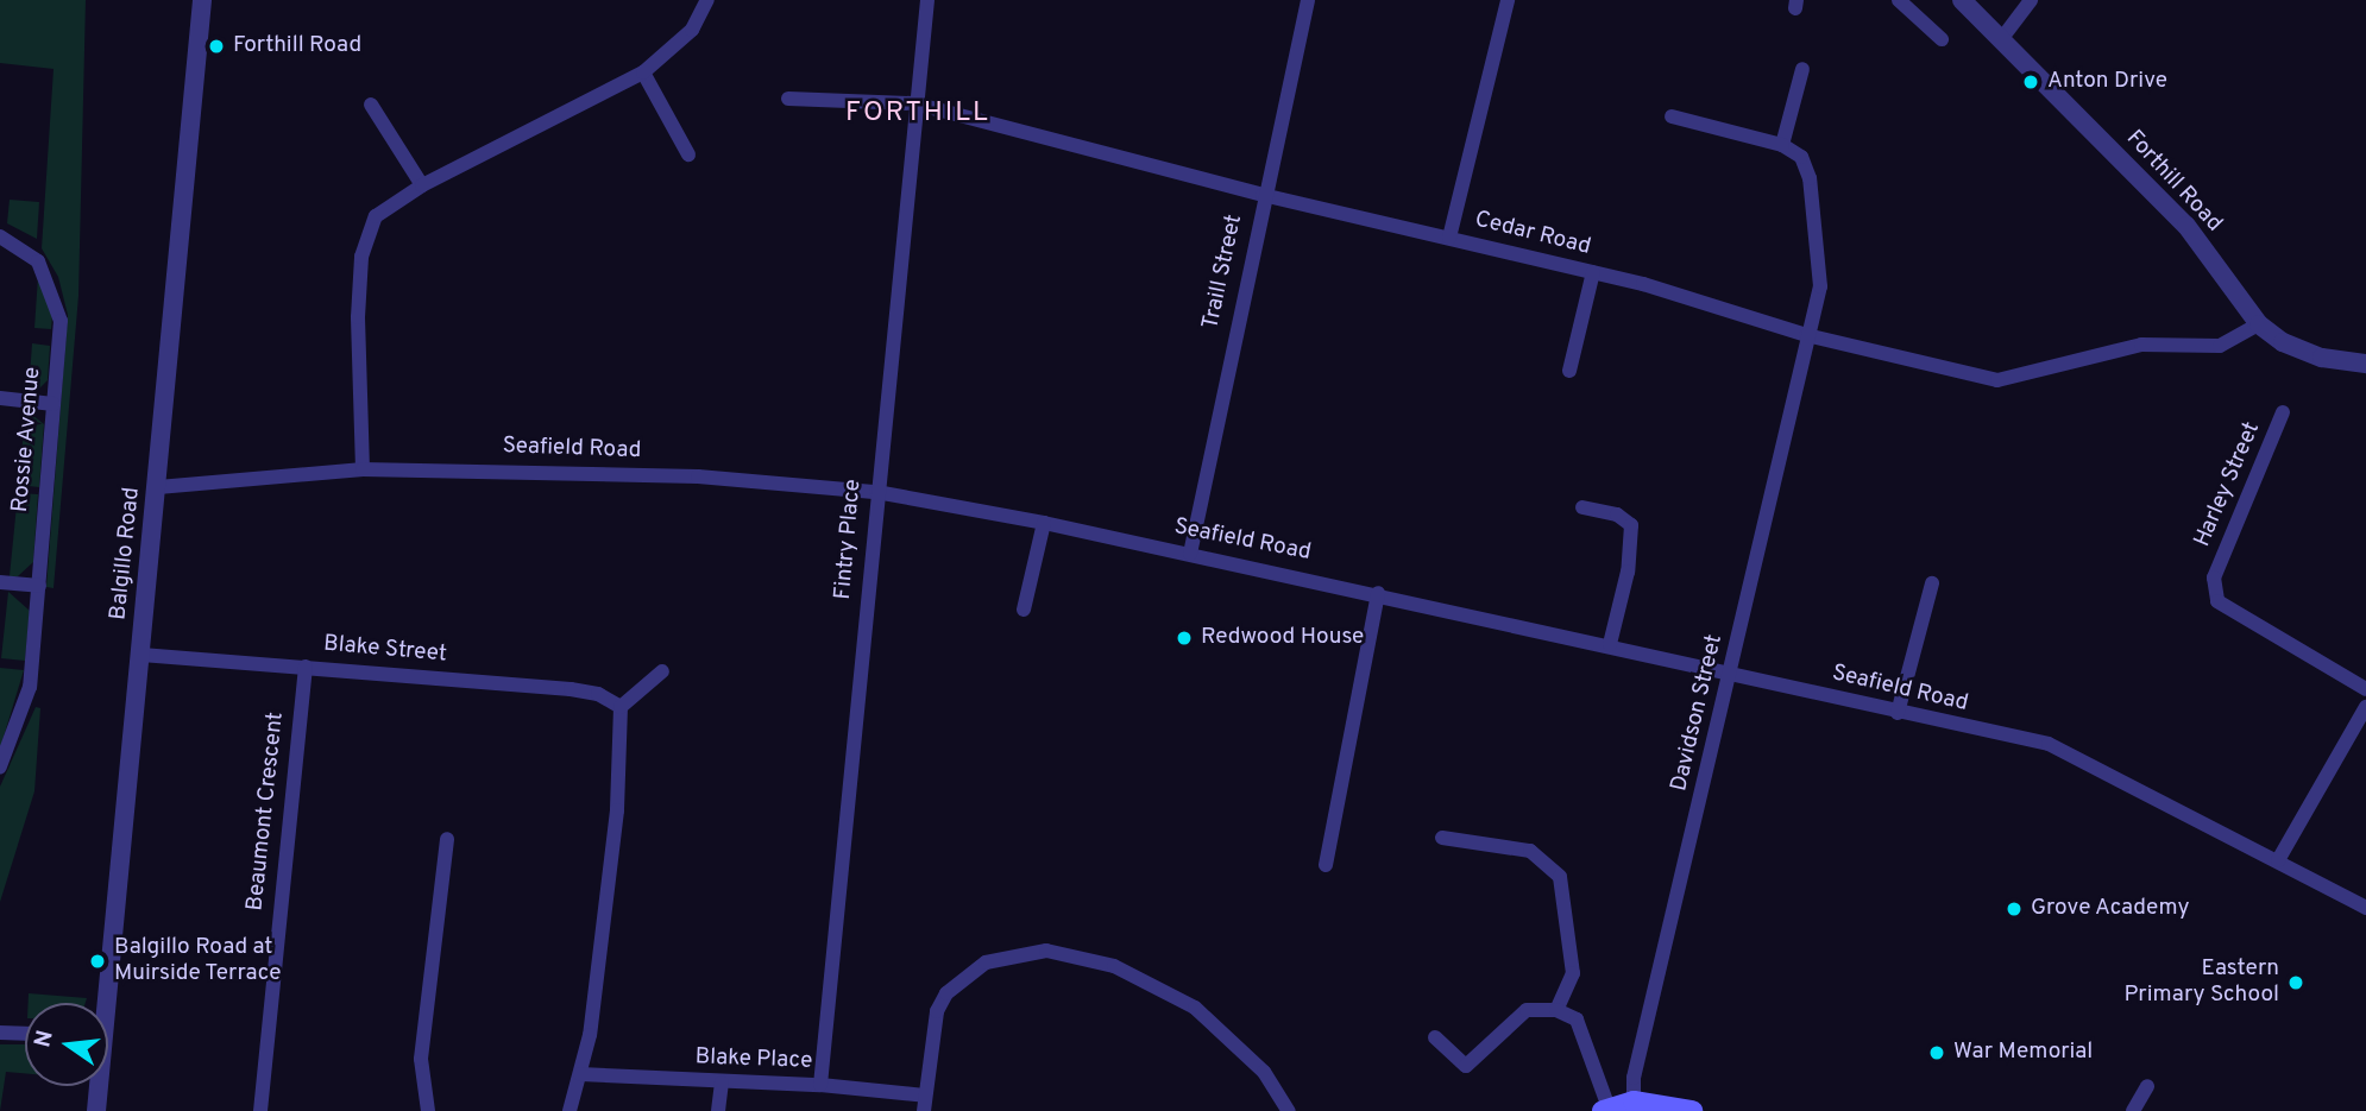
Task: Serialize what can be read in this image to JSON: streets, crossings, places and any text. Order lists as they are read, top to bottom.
{
  "streets": {
    "street": [
      "Forthill Road",
      "Cedar Road",
      "Traill Street",
      "Rossie Avenue",
      "Seafield Road",
      "Harley Street",
      "Fintry Place",
      "Balgillo Road",
      "Blake Street",
      "Davidson Street",
      "Beaumont Crescent",
      "Blake Place"
    ]
  },
  "crossings": [
    ["Forthill Road", "Cedar Road"],
    ["Cedar Road", "Traill Street"],
    ["Cedar Road", "Fintry Place"],
    ["Cedar Road", "Davidson Street"],
    ["Traill Street", "Seafield Road"],
    ["Seafield Road", "Fintry Place"],
    ["Seafield Road", "Balgillo Road"],
    ["Seafield Road", "Davidson Street"],
    ["Fintry Place", "Blake Place"],
    ["Balgillo Road", "Blake Street"],
    ["Blake Street", "Beaumont Crescent"]
  ],
  "districts": ["FORTHILL"],
  "places": [
    "Forthill Road",
    "Anton Drive",
    "Redwood House",
    "Grove Academy",
    "Balgillo Road at Muirside Terrace",
    "Eastern Primary School",
    "War Memorial"
  ],
  "north": "left"
}
